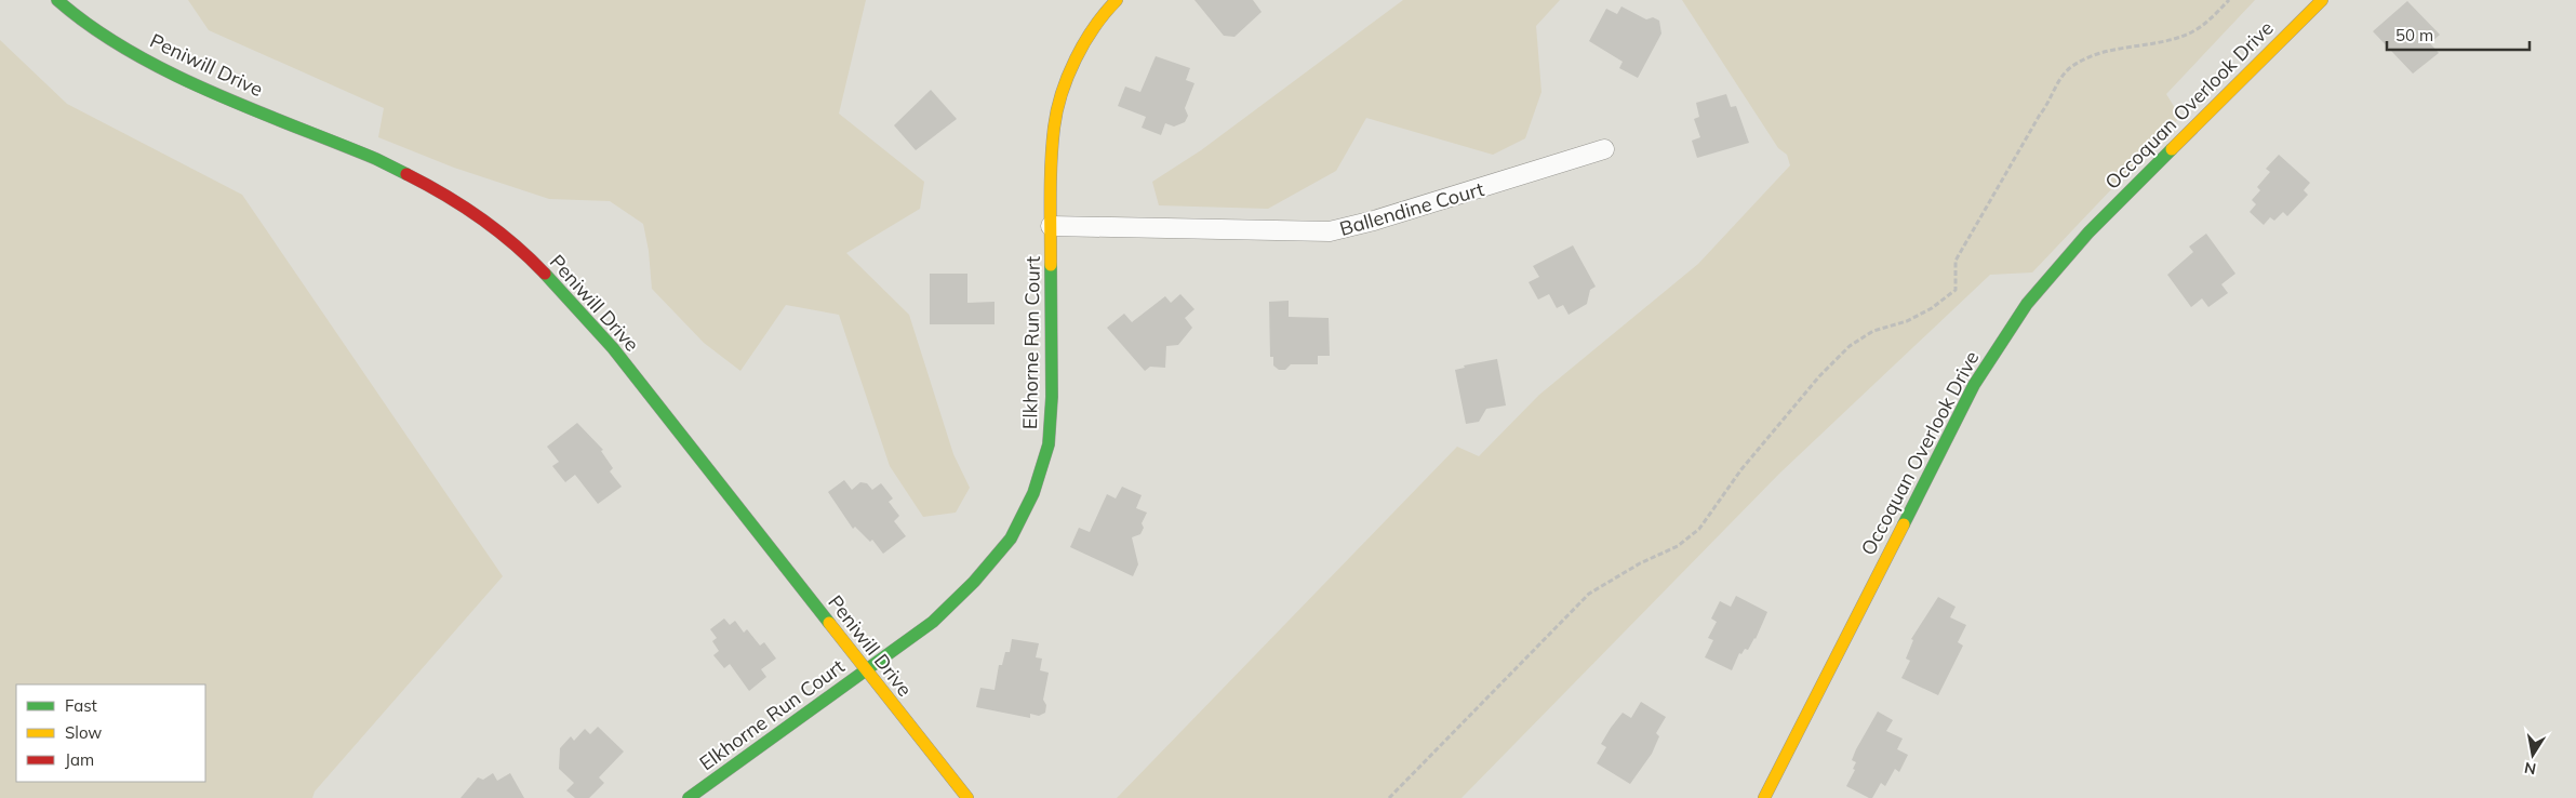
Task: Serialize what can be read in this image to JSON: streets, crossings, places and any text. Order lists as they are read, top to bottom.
{
  "streets": {
    "street": [
      "Peniwill Drive",
      "Occoquan Overlook Drive",
      "Ballendine Court",
      "Elkhorne Run Court"
    ]
  },
  "crossings": [
    ["Peniwill Drive", "Elkhorne Run Court"],
    ["Ballendine Court", "Elkhorne Run Court"]
  ],
  "legend": ["Fast", "Slow", "Jam"],
  "scale_bar": "50 m",
  "north": "bottom"
}
